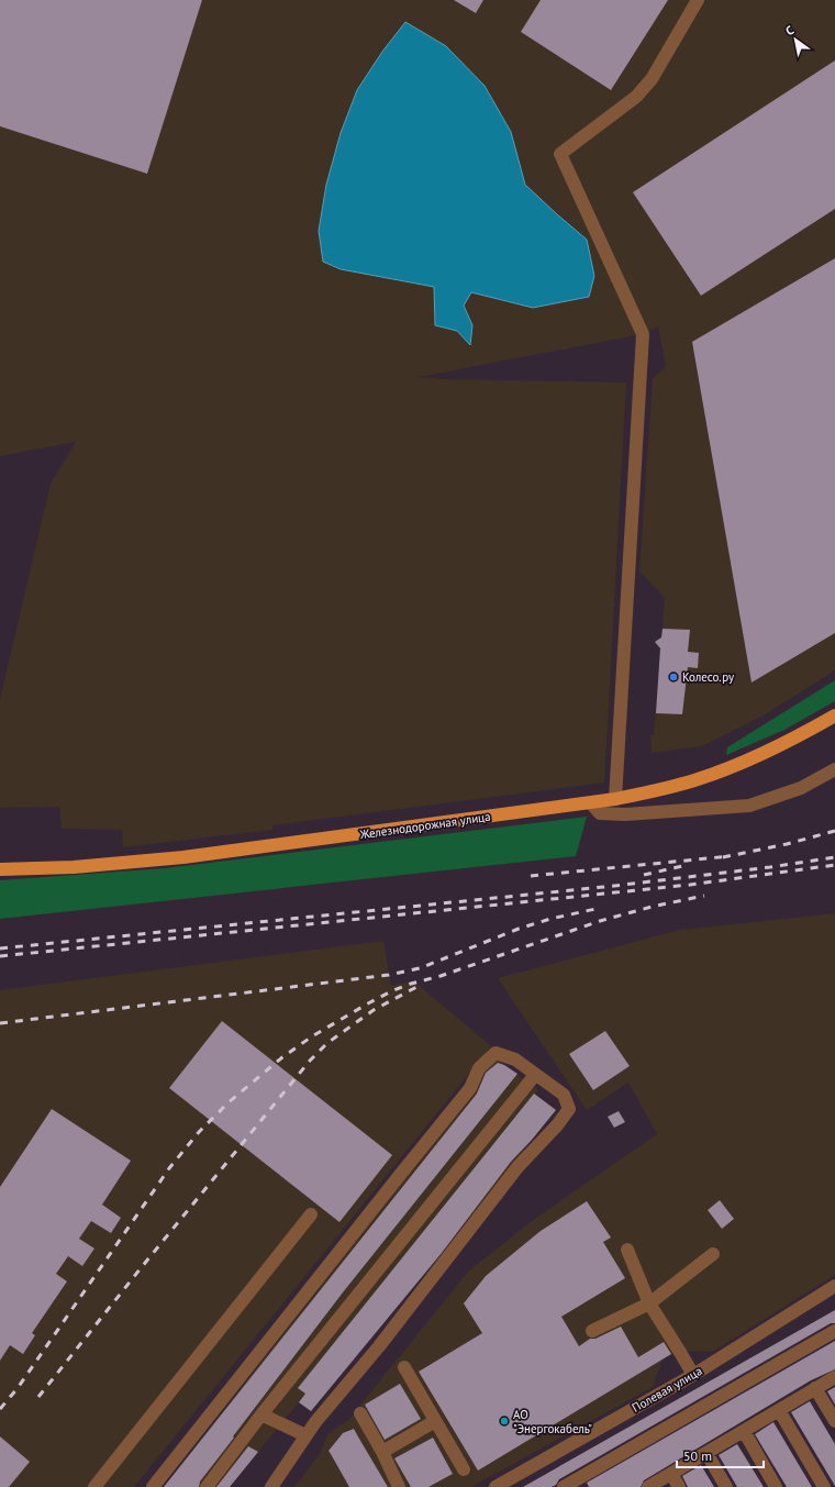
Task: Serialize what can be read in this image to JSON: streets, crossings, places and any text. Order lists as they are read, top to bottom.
{
  "streets": {
    "main road": ["Железнодорожная улица"],
    "street": ["Полевая улица"]
  },
  "places": ["Колесо.ру", "АО \"Энергокабель\""],
  "scale_bar": "50 m",
  "north": "top left"
}
